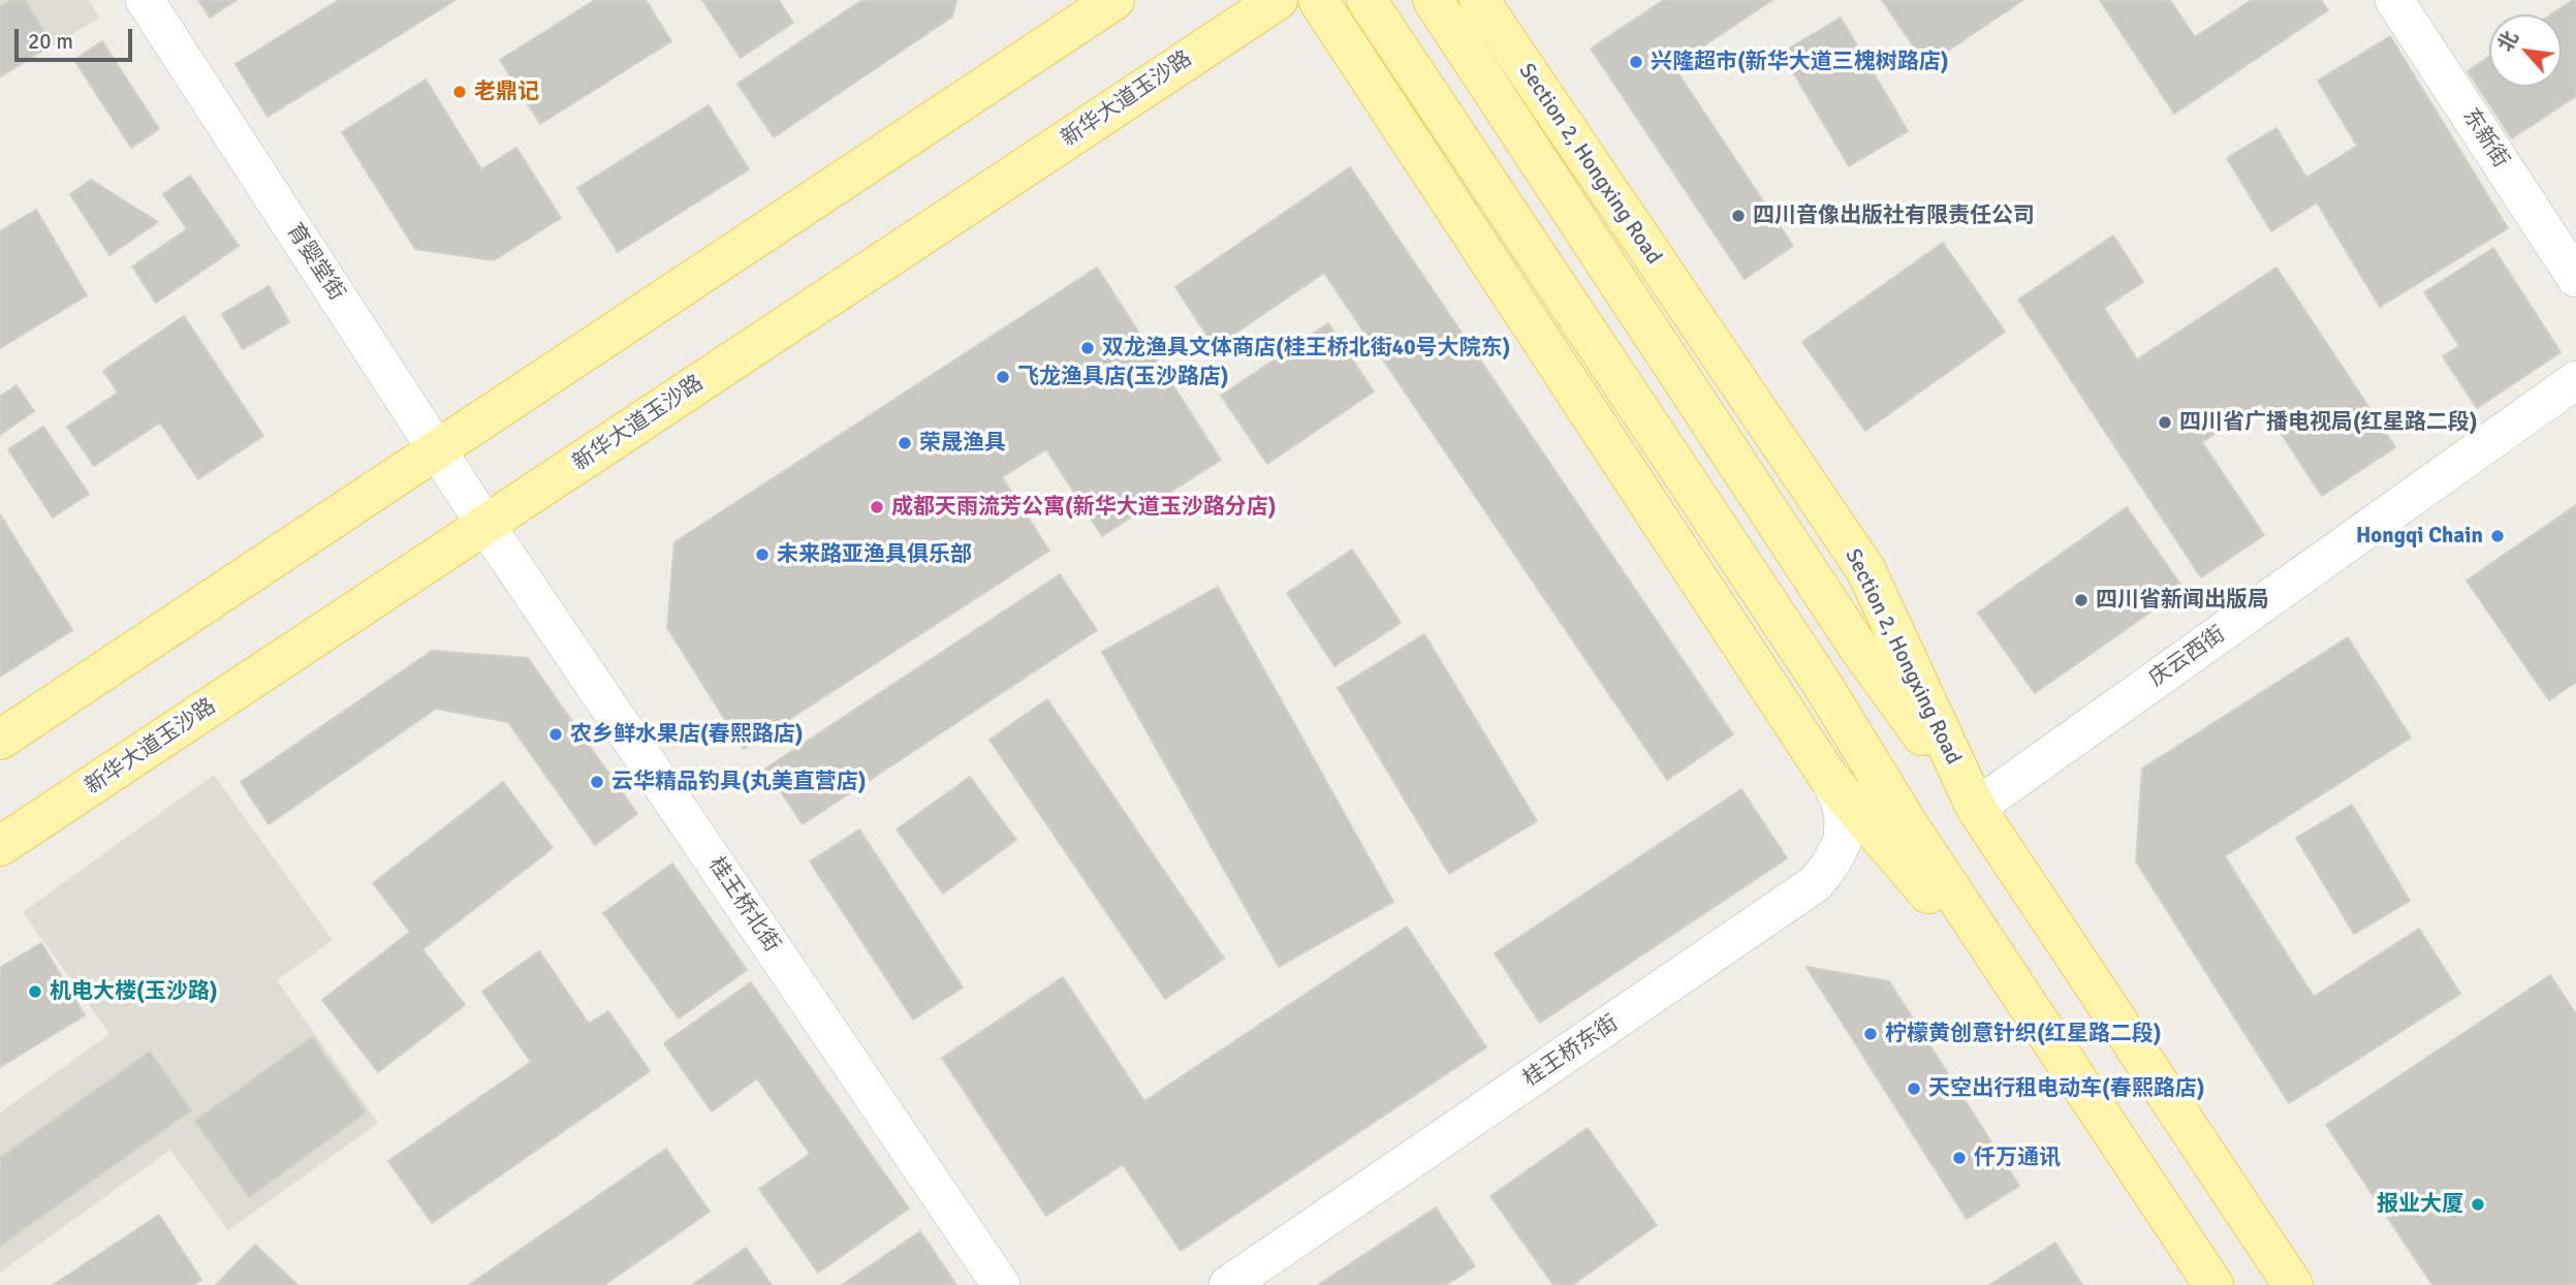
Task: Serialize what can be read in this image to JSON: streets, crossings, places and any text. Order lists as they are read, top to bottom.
{
  "streets": {
    "main road": ["新华大道玉沙路", "Section 2, Hongxing Road"],
    "street": [
      "东新街",
      "育婴堂街",
      "庆云西街",
      "桂王桥北街",
      "桂王桥东街"
    ]
  },
  "crossings": [
    ["新华大道玉沙路", "育婴堂街"],
    ["新华大道玉沙路", "桂王桥北街"],
    ["Section 2, Hongxing Road", "庆云西街"],
    ["育婴堂街", "桂王桥北街"]
  ],
  "places": [
    "兴隆超市(新华大道三槐树路店)",
    "老鼎记",
    "四川音像出版社有限责任公司",
    "双龙渔具文体商店(桂王桥北街40号大院东)",
    "飞龙渔具店(玉沙路店)",
    "四川省广播电视局(红星路二段)",
    "荣晟渔具",
    "成都天雨流芳公寓(新华大道玉沙路分店)",
    "Hongqi Chain",
    "未来路亚渔具俱乐部",
    "四川省新闻出版局",
    "农乡鲜水果店(春熙路店)",
    "云华精品钓具(丸美直营店)",
    "机电大楼(玉沙路)",
    "柠檬黄创意针织(红星路二段)",
    "天空出行租电动车(春熙路店)",
    "仟万通讯",
    "报业大厦"
  ],
  "scale_bar": "20 m",
  "north": "top left"
}
